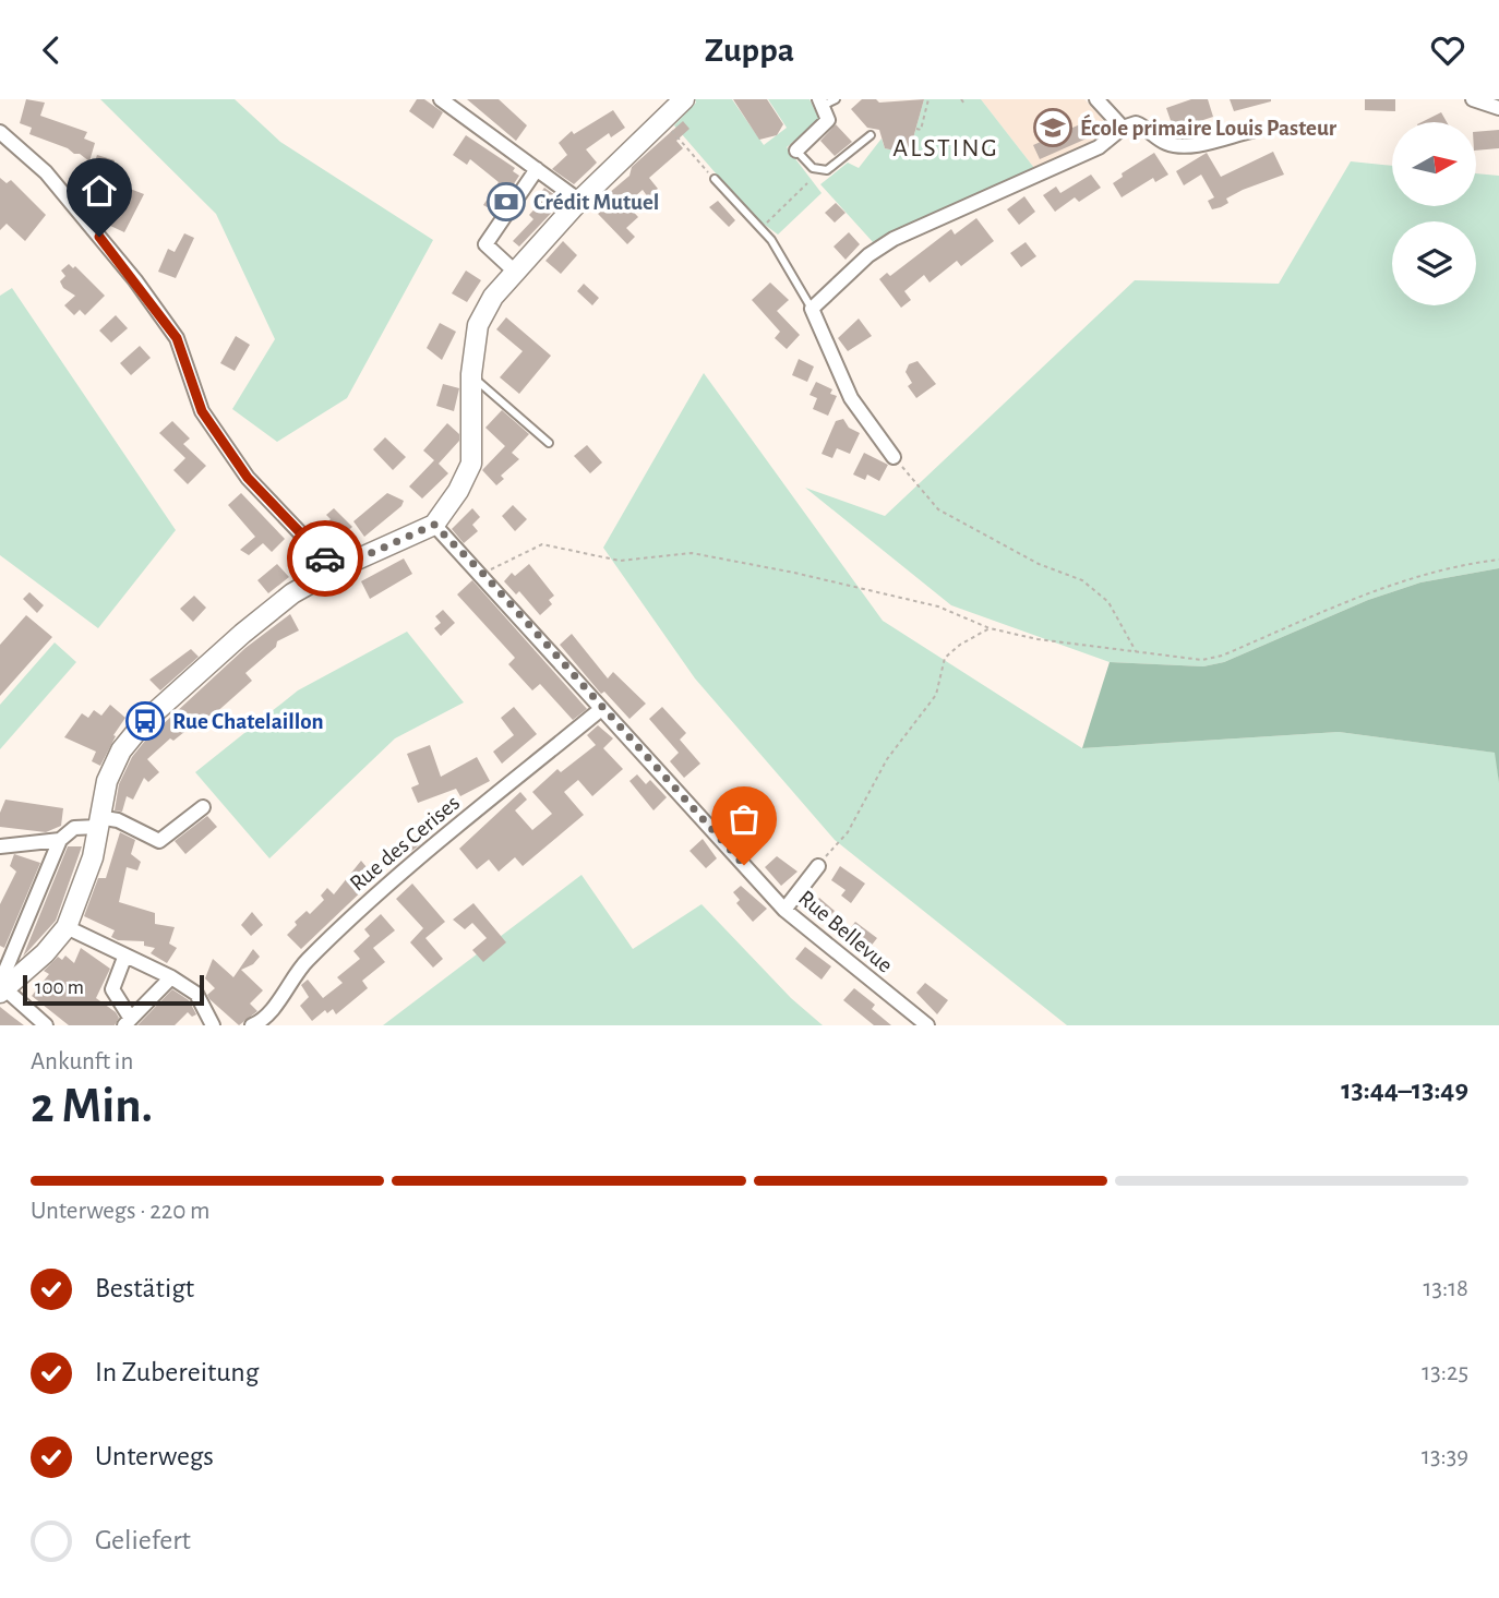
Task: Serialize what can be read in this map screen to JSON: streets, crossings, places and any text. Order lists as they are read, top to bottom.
{
  "streets": {
    "street": ["Rue des Cerises", "Rue Bellevue"]
  },
  "crossings": [
    ["Rue des Cerises", "Rue Bellevue"]
  ],
  "districts": ["ALSTING"],
  "places": {
    "school or university": ["École primaire Louis Pasteur"],
    "bank": ["Crédit Mutuel"],
    "bus stop": ["Rue Chatelaillon"]
  },
  "scale_bar": "100 m",
  "north": "right",
  "page": {
    "header": "Zuppa",
    "scale": "100 m",
    "heading": ["2 Min.", "Ankunft in", "13:44–13:49"],
    "bar": "Unterwegs · 220 m",
    "list": [
      ["Bestätigt", "13:18"],
      ["In Zubereitung", "13:25"],
      ["Unterwegs", "13:39"],
      "Geliefert"
    ]
  }
}
